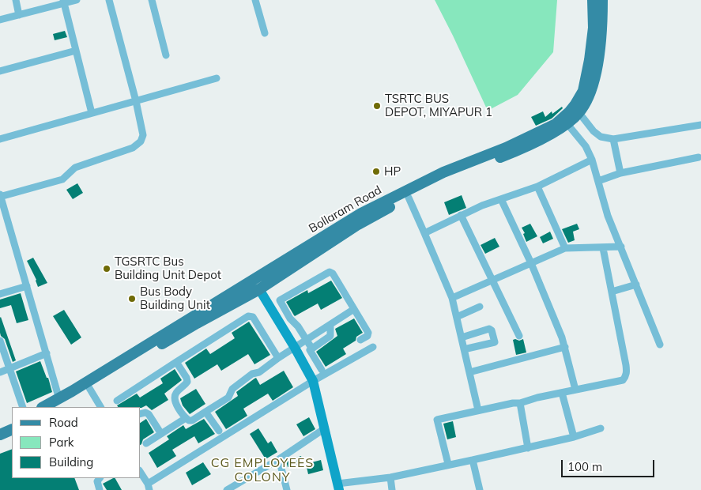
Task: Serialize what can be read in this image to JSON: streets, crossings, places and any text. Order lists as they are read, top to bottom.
{
  "streets": {
    "main road": ["Bollaram Road"]
  },
  "districts": ["CG EMPLOYEES COLONY"],
  "places": [
    "TSRTC BUS DEPOT, MIYAPUR 1",
    "HP",
    "TGSRTC Bus Building Unit Depot",
    "Bus Body Building Unit"
  ],
  "legend": ["Road", "Park", "Building"],
  "scale_bar": "100 m"
}
